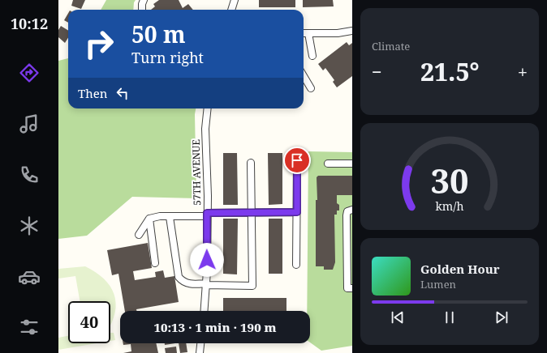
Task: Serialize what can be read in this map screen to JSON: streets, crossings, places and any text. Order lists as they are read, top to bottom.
{
  "streets": {
    "street": ["57TH AVENUE"]
  },
  "page": {
    "tabs": "10:12",
    "tile": "Climate",
    "turn": ["50 m", "Turn right"],
    "heat": ["−", "21.5°", "+"],
    "then": "Then",
    "song": ["Golden Hour", "Lumen"],
    "limit": "40",
    "trip": "10:13 · 1 min · 190 m",
    "gauge": ["30", "km/h"]
  }
}
